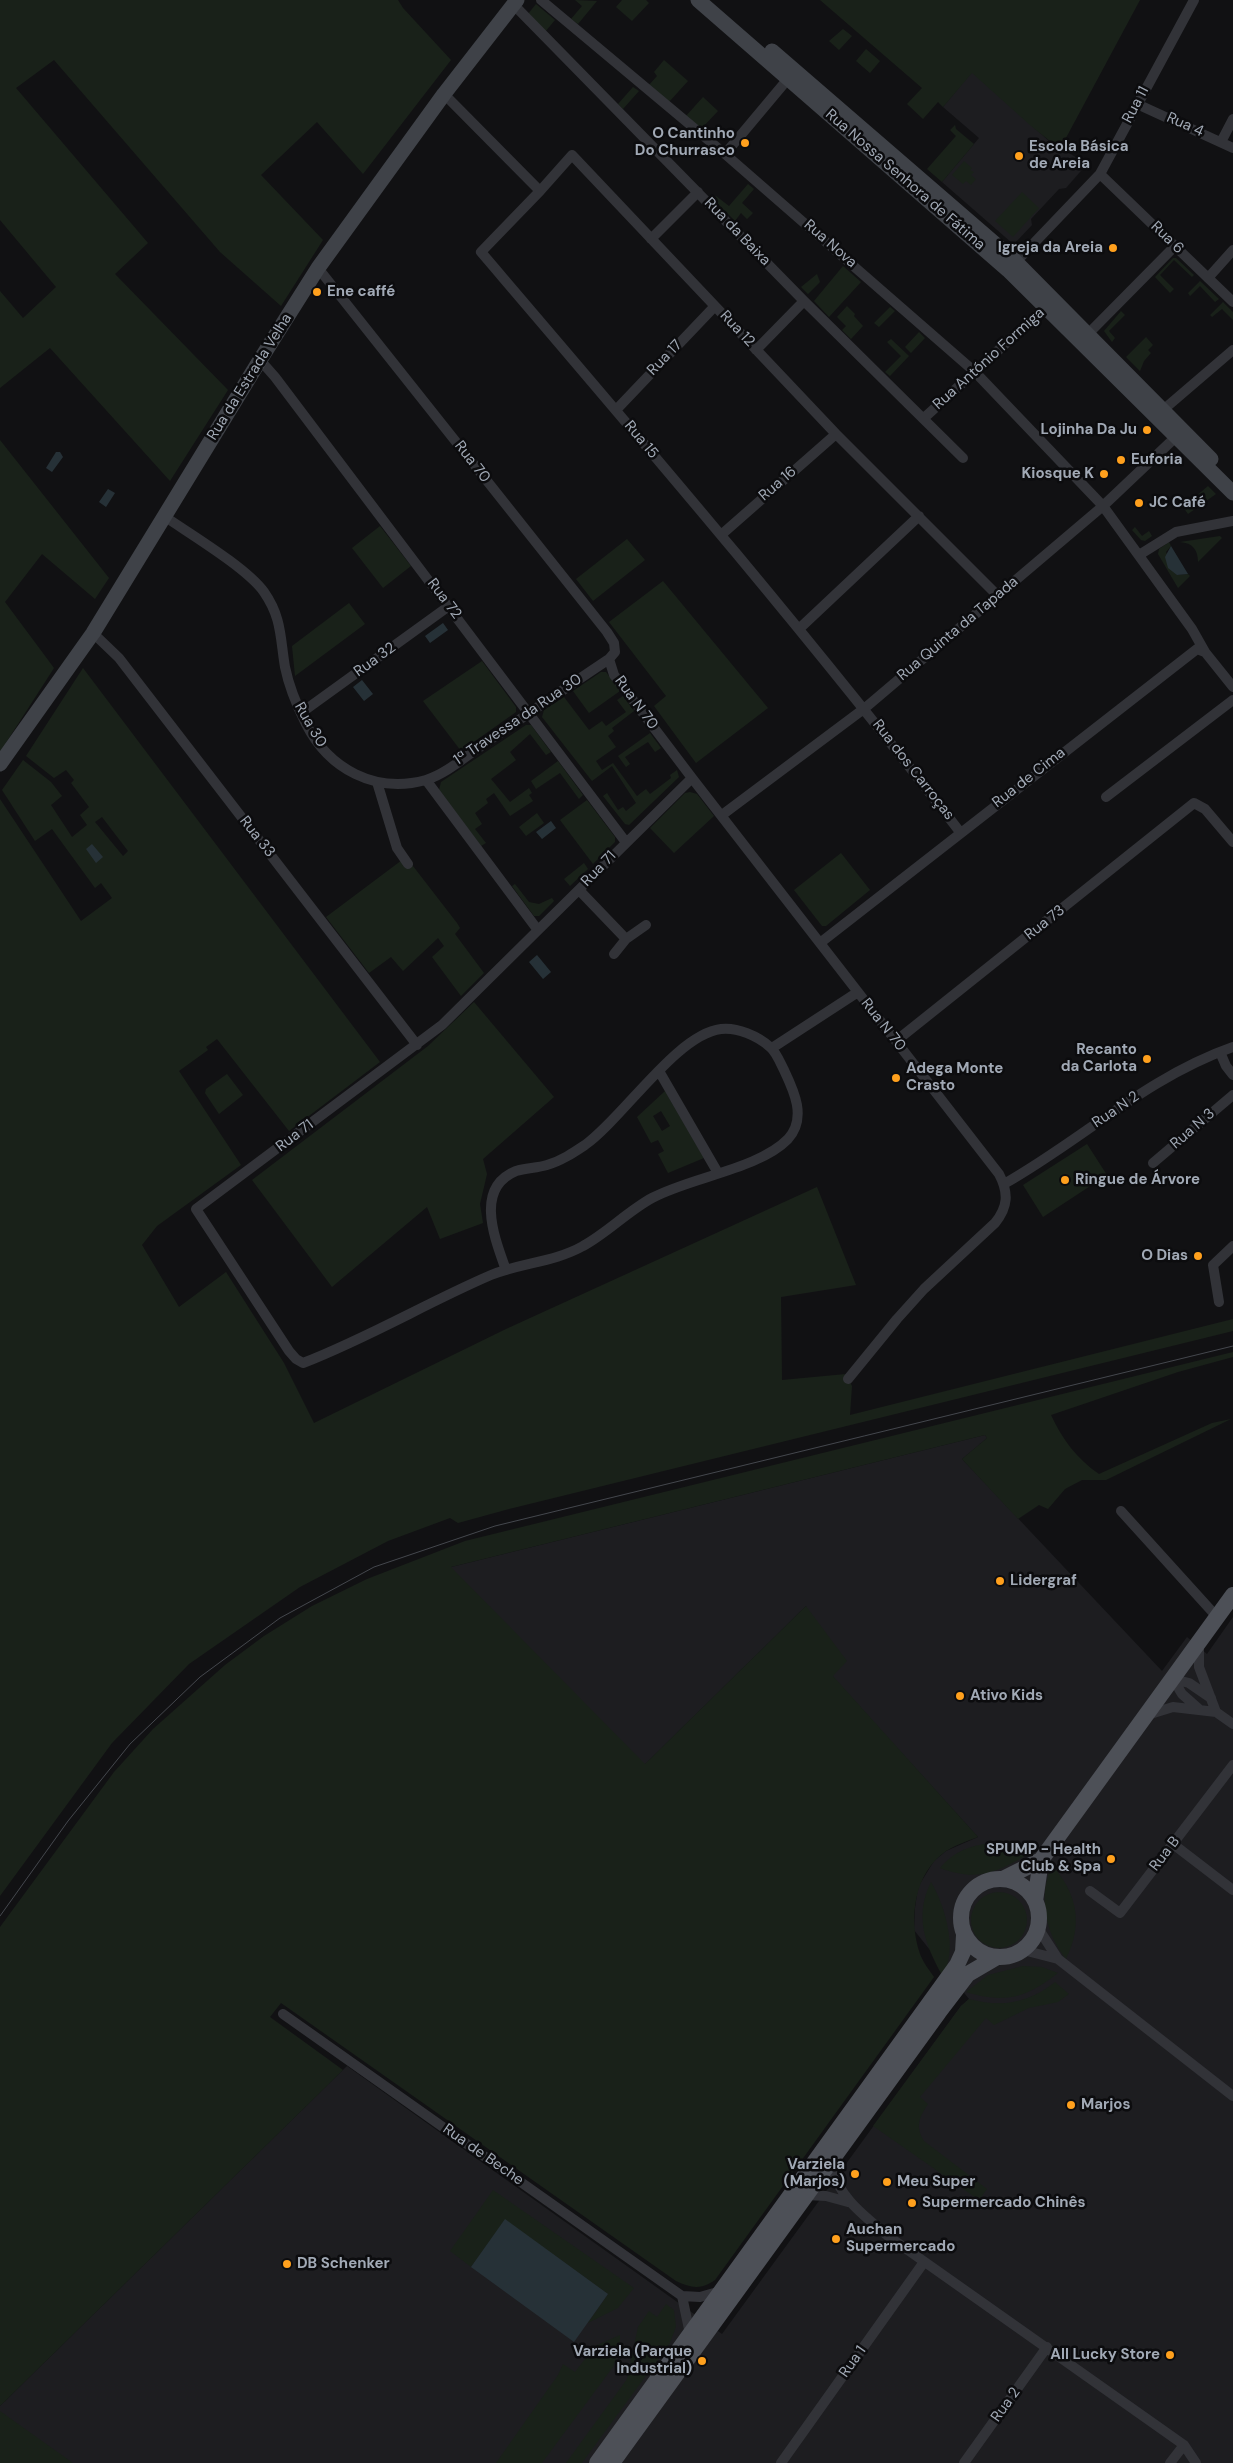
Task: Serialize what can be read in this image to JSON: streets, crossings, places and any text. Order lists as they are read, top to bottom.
{
  "streets": {
    "street": [
      "Rua 11",
      "Rua 4",
      "Rua Nossa Senhora de Fátima",
      "Rua da Baixa",
      "Rua 6",
      "Rua Nova",
      "Rua 12",
      "Rua 17",
      "Rua António Formiga",
      "Rua da Estrada Velha",
      "Rua 15",
      "Rua 70",
      "Rua 16",
      "Rua 72",
      "Rua Quinta da Tapada",
      "Rua 32",
      "Rua N 70",
      "1ª Travessa da Rua 30",
      "Rua 30",
      "Rua dos Carroças",
      "Rua de Cima",
      "Rua 33",
      "Rua 71",
      "Rua 73",
      "Rua N 2",
      "Rua N 3",
      "Rua B",
      "Rua de Beche",
      "Rua 1",
      "Rua 2"
    ]
  },
  "crossings": [
    ["Rua 11", "Rua 4"],
    ["Rua 11", "Rua Nossa Senhora de Fátima"],
    ["Rua 11", "Rua 6"],
    ["Rua Nossa Senhora de Fátima", "Rua António Formiga"],
    ["Rua Nossa Senhora de Fátima", "Rua Quinta da Tapada"],
    ["Rua da Baixa", "Rua António Formiga"],
    ["Rua da Baixa", "Rua da Estrada Velha"],
    ["Rua Nova", "Rua António Formiga"],
    ["Rua Nova", "Rua Quinta da Tapada"],
    ["Rua Nova", "Rua de Cima"],
    ["Rua 12", "Rua 17"],
    ["Rua 12", "Rua 15"],
    ["Rua 12", "Rua 16"],
    ["Rua 12", "Rua Quinta da Tapada"],
    ["Rua 17", "Rua 15"],
    ["Rua da Estrada Velha", "Rua 70"],
    ["Rua da Estrada Velha", "Rua 72"],
    ["Rua da Estrada Velha", "Rua 30"],
    ["Rua da Estrada Velha", "Rua 33"],
    ["Rua 15", "Rua 16"],
    ["Rua 15", "Rua Quinta da Tapada"],
    ["Rua 15", "Rua dos Carroças"],
    ["Rua 70", "Rua N 70"],
    ["Rua 70", "1ª Travessa da Rua 30"],
    ["Rua 72", "Rua 32"],
    ["Rua 72", "1ª Travessa da Rua 30"],
    ["Rua 72", "Rua 71"],
    ["Rua Quinta da Tapada", "Rua N 70"],
    ["Rua Quinta da Tapada", "Rua dos Carroças"],
    ["Rua 32", "Rua 30"],
    ["Rua N 70", "1ª Travessa da Rua 30"],
    ["Rua N 70", "Rua de Cima"],
    ["Rua N 70", "Rua 71"],
    ["Rua N 70", "Rua 73"],
    ["Rua N 70", "Rua N 2"],
    ["1ª Travessa da Rua 30", "Rua 30"],
    ["Rua dos Carroças", "Rua de Cima"],
    ["Rua 33", "Rua 71"]
  ],
  "places": [
    "O Cantinho Do Churrasco",
    "Escola Básica de Areia",
    "Igreja da Areia",
    "Ene caffé",
    "Lojinha Da Ju",
    "Euforia",
    "Kiosque K",
    "JC Café",
    "Recanto da Carlota",
    "Adega Monte Crasto",
    "Ringue de Árvore",
    "O Dias",
    "Lidergraf",
    "Ativo Kids",
    "SPUMP - Health Club & Spa",
    "Marjos",
    "Varziela (Marjos)",
    "Meu Super",
    "Supermercado Chinês",
    "Auchan Supermercado",
    "DB Schenker",
    "All Lucky Store",
    "Varziela (Parque Industrial)"
  ]
}
